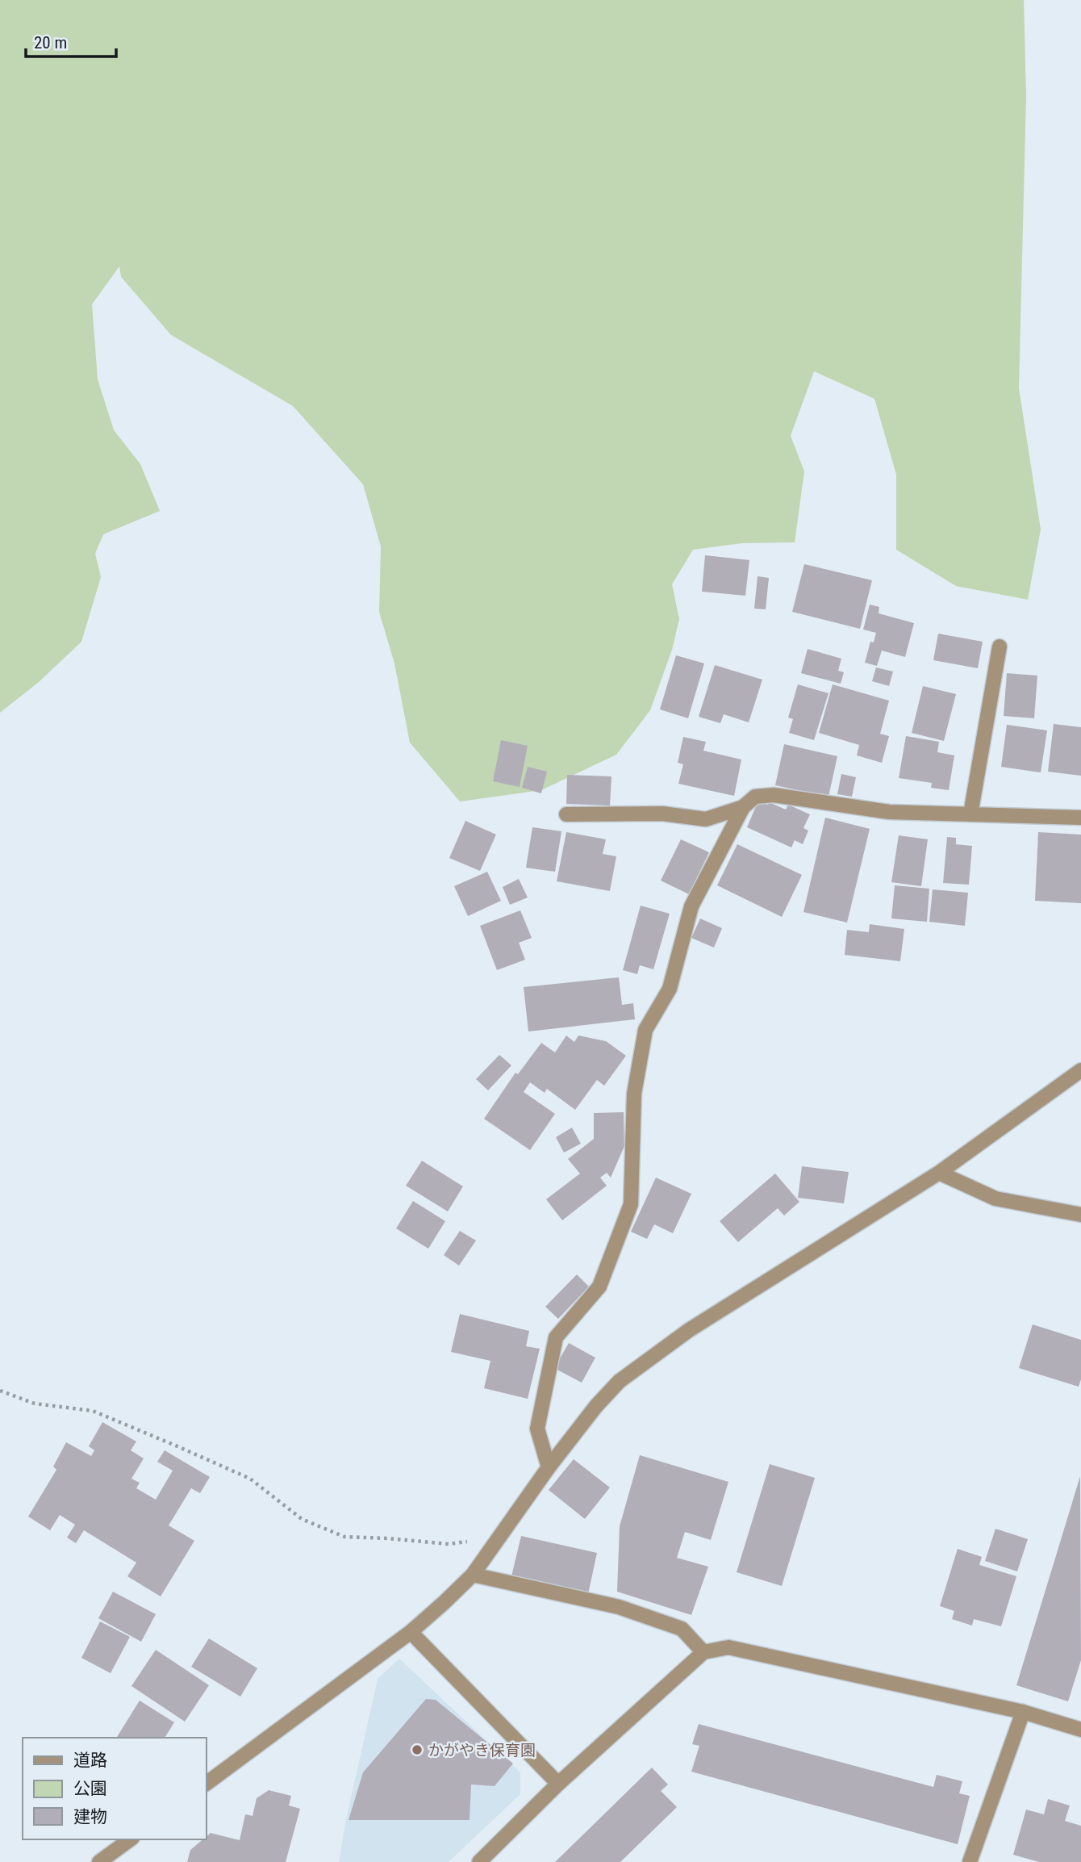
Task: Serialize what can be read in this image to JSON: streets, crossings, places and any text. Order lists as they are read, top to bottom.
{
  "places": ["かがやき保育園"],
  "legend": ["道路", "公園", "建物"],
  "scale_bar": "20 m"
}
